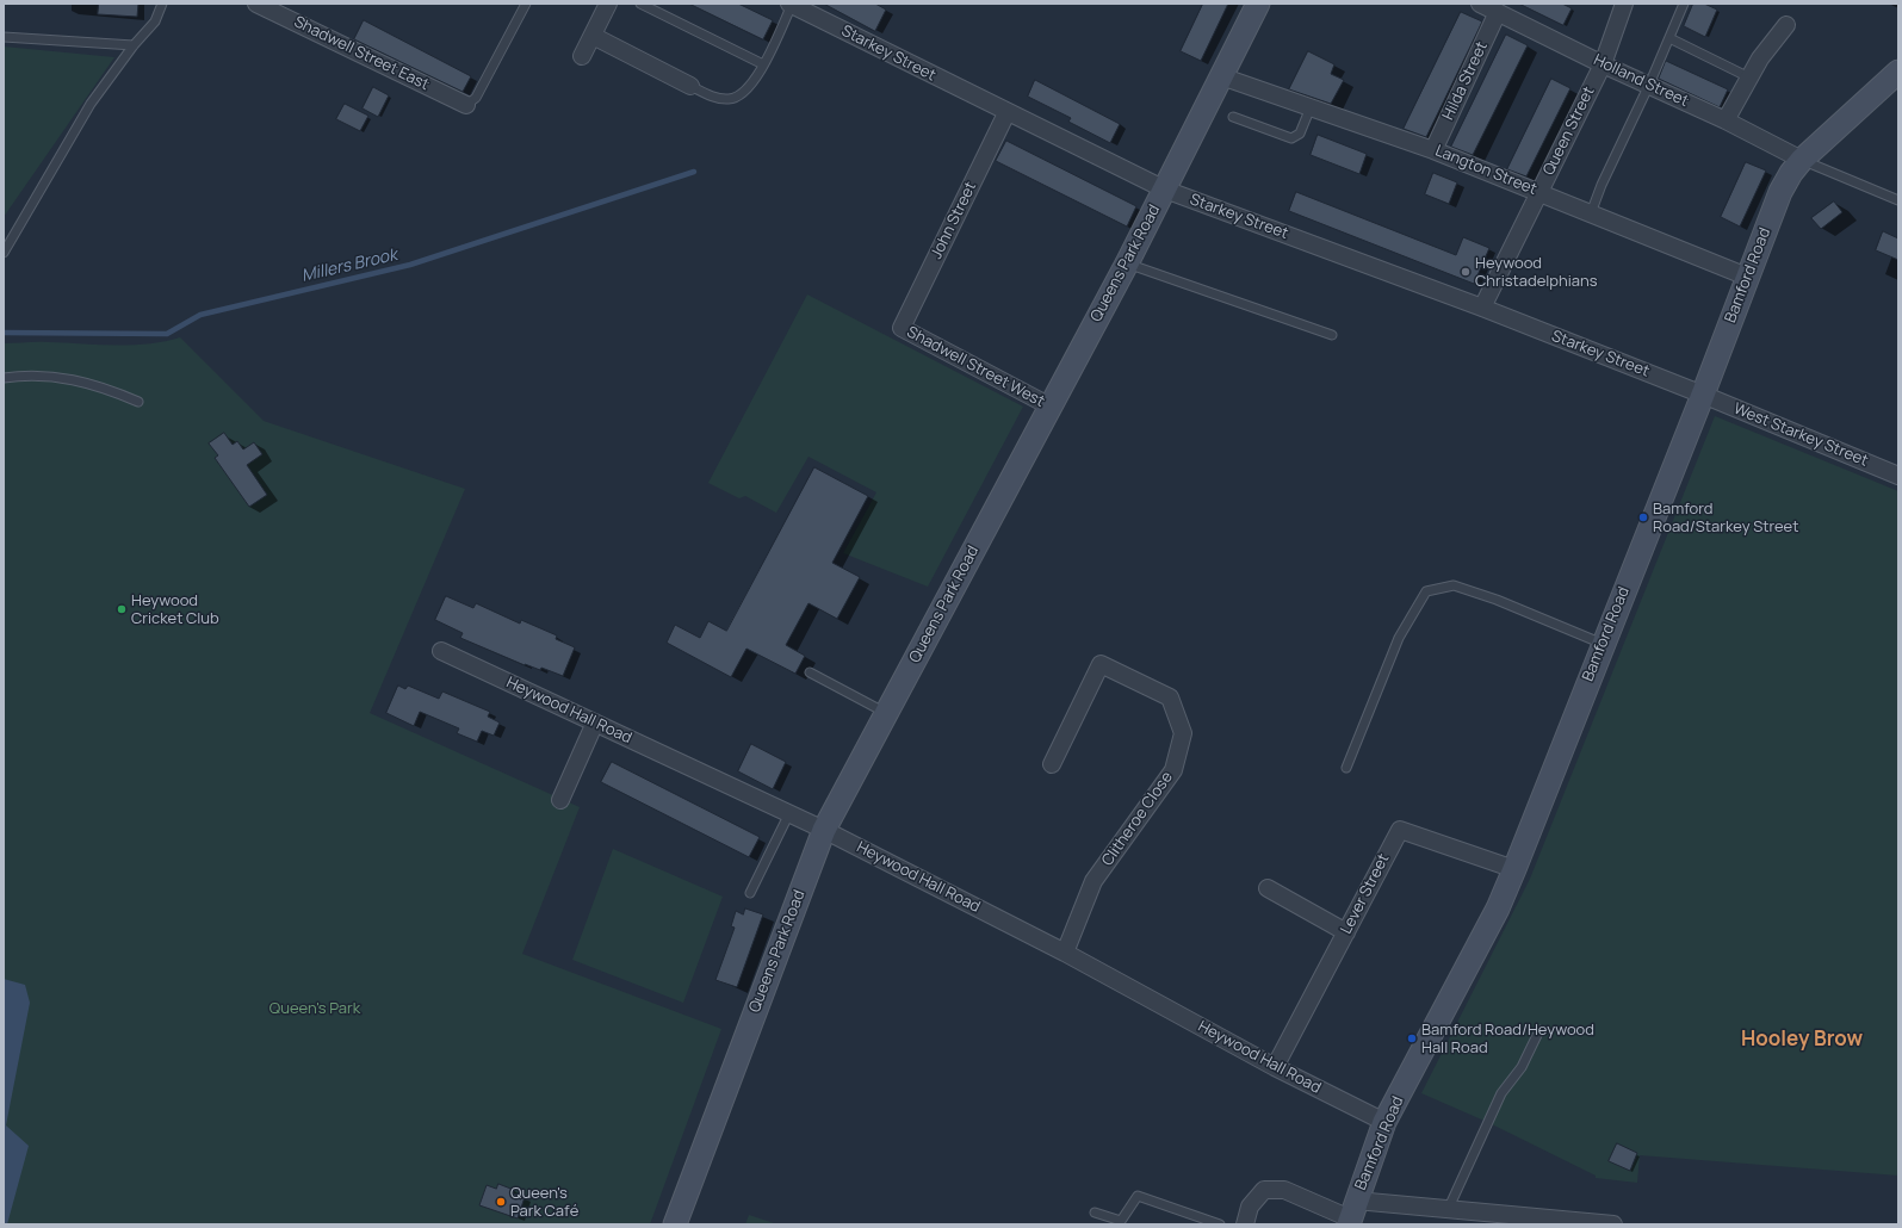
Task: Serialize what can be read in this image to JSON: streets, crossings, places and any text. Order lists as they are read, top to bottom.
{
  "streets": {
    "street": [
      "Shadwell Street East",
      "Starkey Street",
      "Hilda Street",
      "Holland Street",
      "Queen Street",
      "Langton Street",
      "John Street",
      "Queens Park Road",
      "Bamford Road",
      "Shadwell Street West",
      "West Starkey Street",
      "Heywood Hall Road",
      "Clitheroe Close",
      "Lever Street"
    ]
  },
  "crossings": [
    ["Starkey Street", "Queen Street"],
    ["Starkey Street", "John Street"],
    ["Starkey Street", "Queens Park Road"],
    ["Starkey Street", "Bamford Road"],
    ["Starkey Street", "West Starkey Street"],
    ["Hilda Street", "Holland Street"],
    ["Hilda Street", "Langton Street"],
    ["Holland Street", "Queen Street"],
    ["Holland Street", "Bamford Road"],
    ["Queen Street", "Langton Street"],
    ["Langton Street", "Queens Park Road"],
    ["Langton Street", "Bamford Road"],
    ["John Street", "Shadwell Street West"],
    ["Queens Park Road", "Shadwell Street West"],
    ["Queens Park Road", "Heywood Hall Road"],
    ["Bamford Road", "West Starkey Street"],
    ["Bamford Road", "Heywood Hall Road"],
    ["Bamford Road", "Lever Street"],
    ["Heywood Hall Road", "Clitheroe Close"],
    ["Heywood Hall Road", "Lever Street"]
  ],
  "districts": ["Hooley Brow"],
  "water": ["Millers Brook"],
  "parks": ["Queen's Park"],
  "places": [
    "Heywood Christadelphians",
    "Bamford Road/Starkey Street",
    "Heywood Cricket Club",
    "Bamford Road/Heywood Hall Road",
    "Queen's Park Café"
  ]
}
